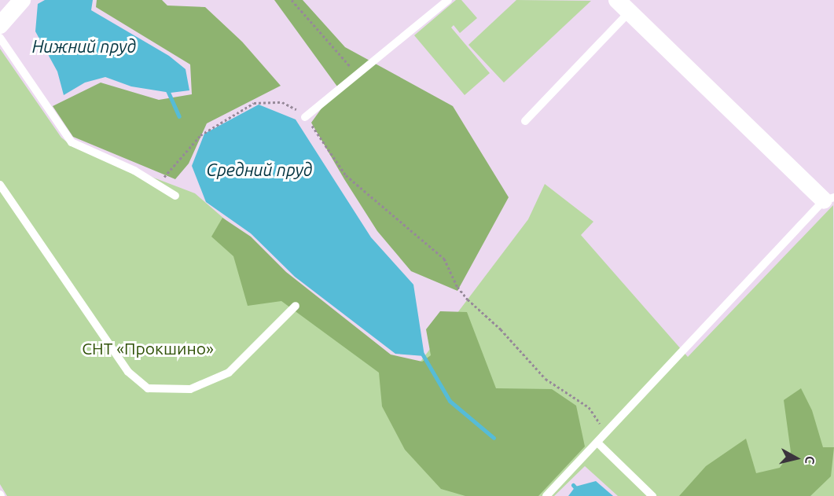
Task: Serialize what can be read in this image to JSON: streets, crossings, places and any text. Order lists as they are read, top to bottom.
{
  "water": ["Нижний пруд", "Средний пруд"],
  "parks": ["СНТ «Прокшино»"],
  "north": "right"
}
